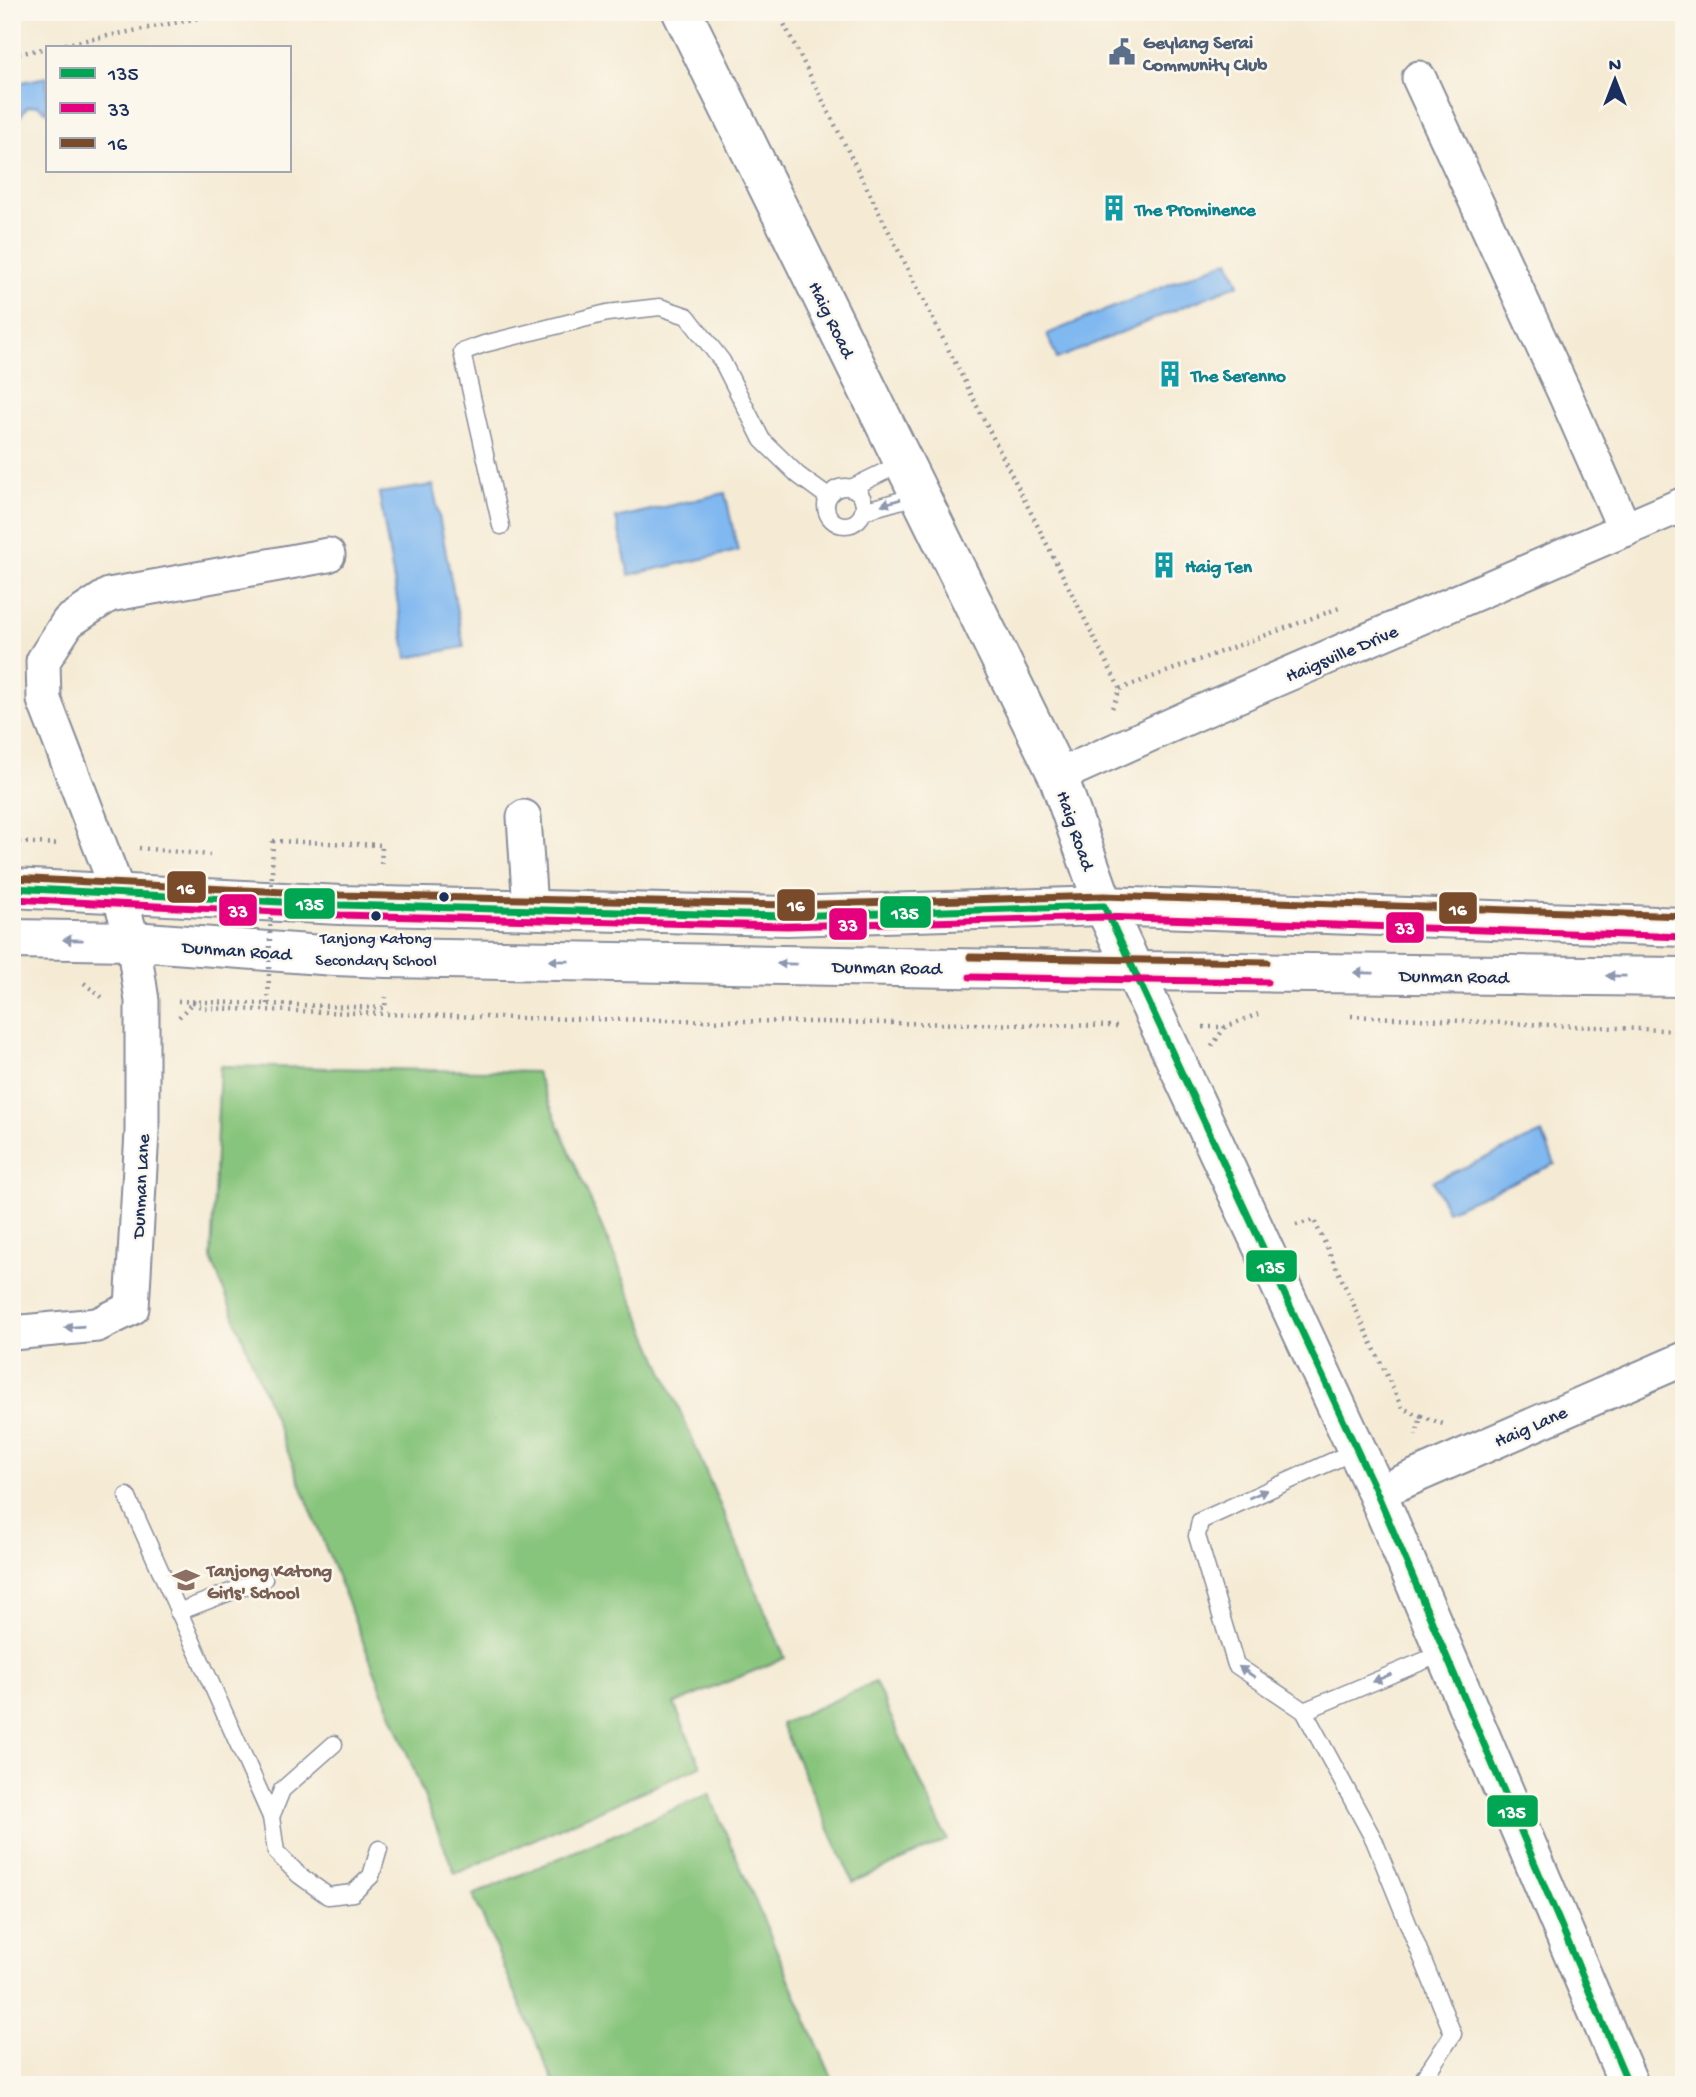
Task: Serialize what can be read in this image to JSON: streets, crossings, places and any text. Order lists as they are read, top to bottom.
{
  "streets": {
    "street": [
      "Haig Road",
      "Haigsville Drive",
      "Dunman Road",
      "Dunman Lane",
      "Haig Lane"
    ]
  },
  "crossings": [
    ["Haig Road", "Haigsville Drive"],
    ["Haig Road", "Dunman Road"],
    ["Haig Road", "Haig Lane"],
    ["Dunman Road", "Dunman Lane"]
  ],
  "one_way": ["Dunman Lane"],
  "places": {
    "public building": ["Geylang Serai Community Club"],
    "building": ["The Prominence", "The Serenno", "Haig Ten"],
    "other": ["Tanjong Katong Secondary School"],
    "school or university": ["Tanjong Katong Girls' School"]
  },
  "lines": ["transit line 16", "transit line 135", "transit line 33"],
  "legend": ["135", "33", "16"],
  "north": "top"
}
